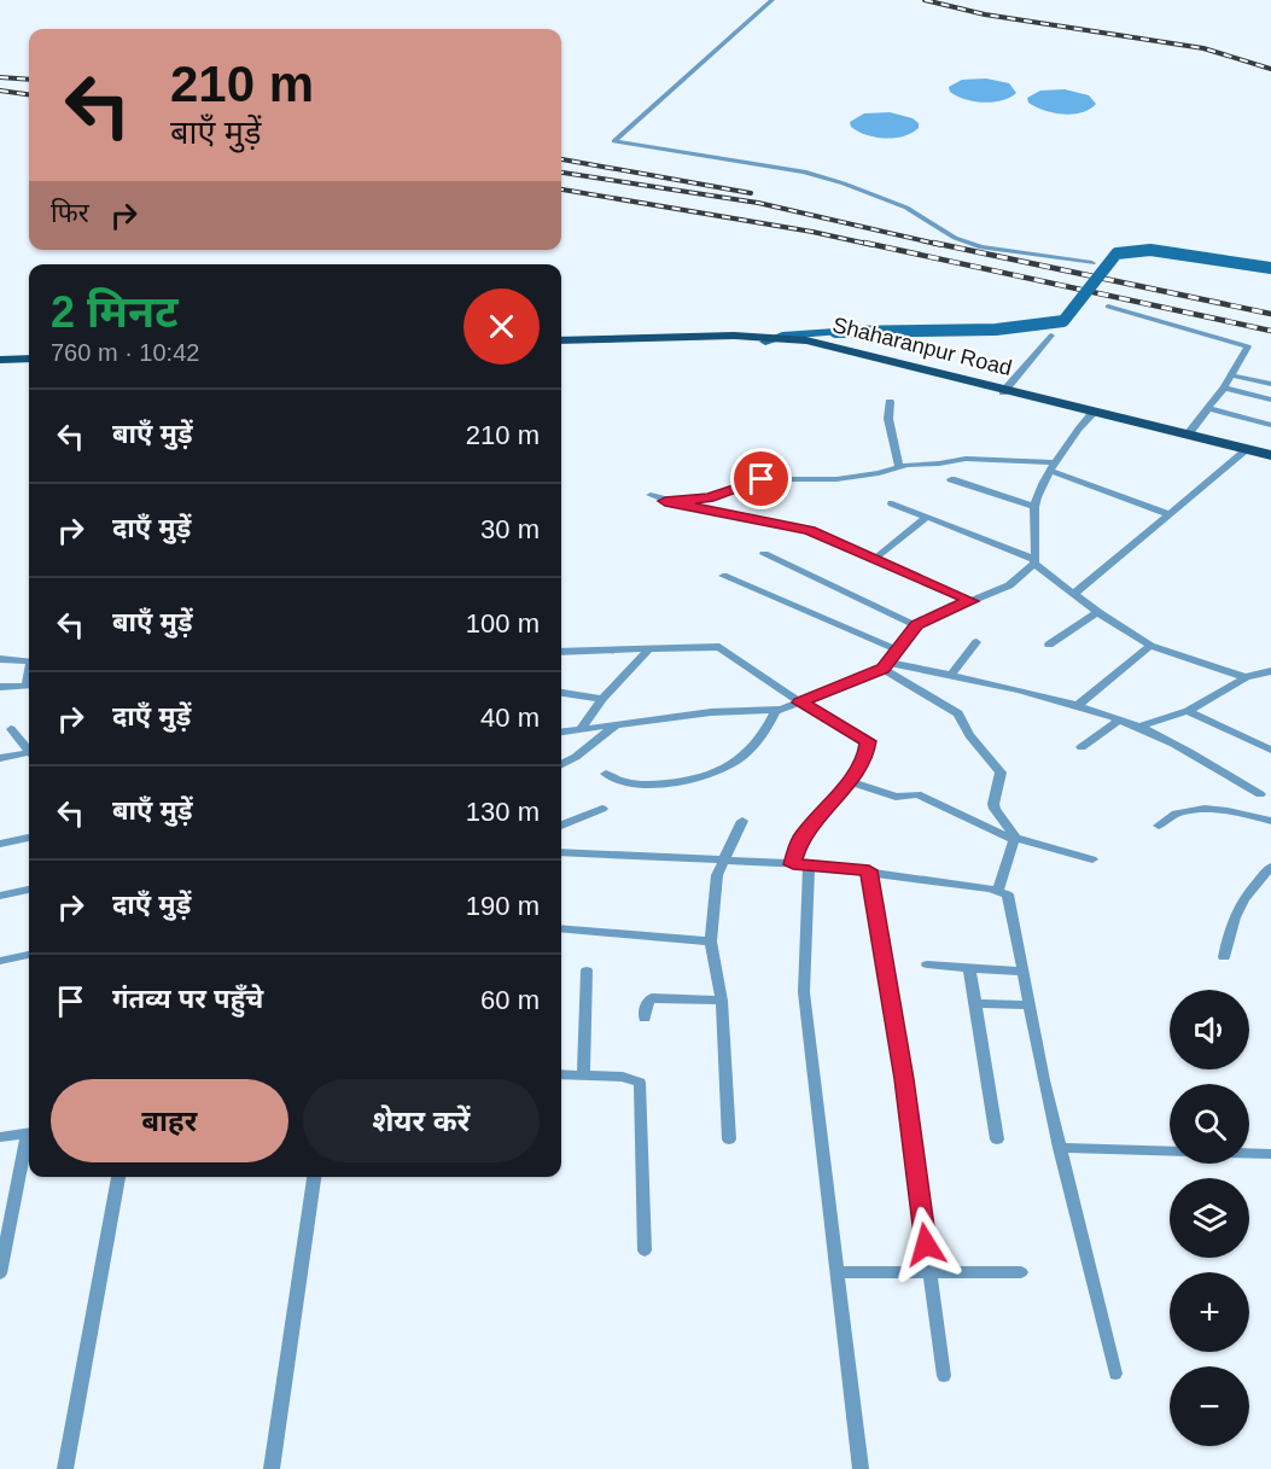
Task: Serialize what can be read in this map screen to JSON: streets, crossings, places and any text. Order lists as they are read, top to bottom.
{
  "streets": {
    "main road": ["Shaharanpur Road"]
  },
  "page": {
    "turn": ["210 m", "बाएँ मुड़ें"],
    "then": "फिर",
    "heading": ["2 मिनट", "760 m · 10:42"],
    "list": [
      {
        "name": "बाएँ मुड़ें",
        "value": "210 m"
      },
      {
        "name": "दाएँ मुड़ें",
        "value": "30 m"
      },
      {
        "name": "बाएँ मुड़ें",
        "value": "100 m"
      },
      {
        "name": "दाएँ मुड़ें",
        "value": "40 m"
      },
      {
        "name": "बाएँ मुड़ें",
        "value": "130 m"
      },
      {
        "name": "दाएँ मुड़ें",
        "value": "190 m"
      },
      {
        "name": "गंतव्य पर पहुँचे",
        "value": "60 m"
      }
    ],
    "map_buttons": ["+", "−"],
    "buttons": ["बाहर", "शेयर करें"]
  }
}
